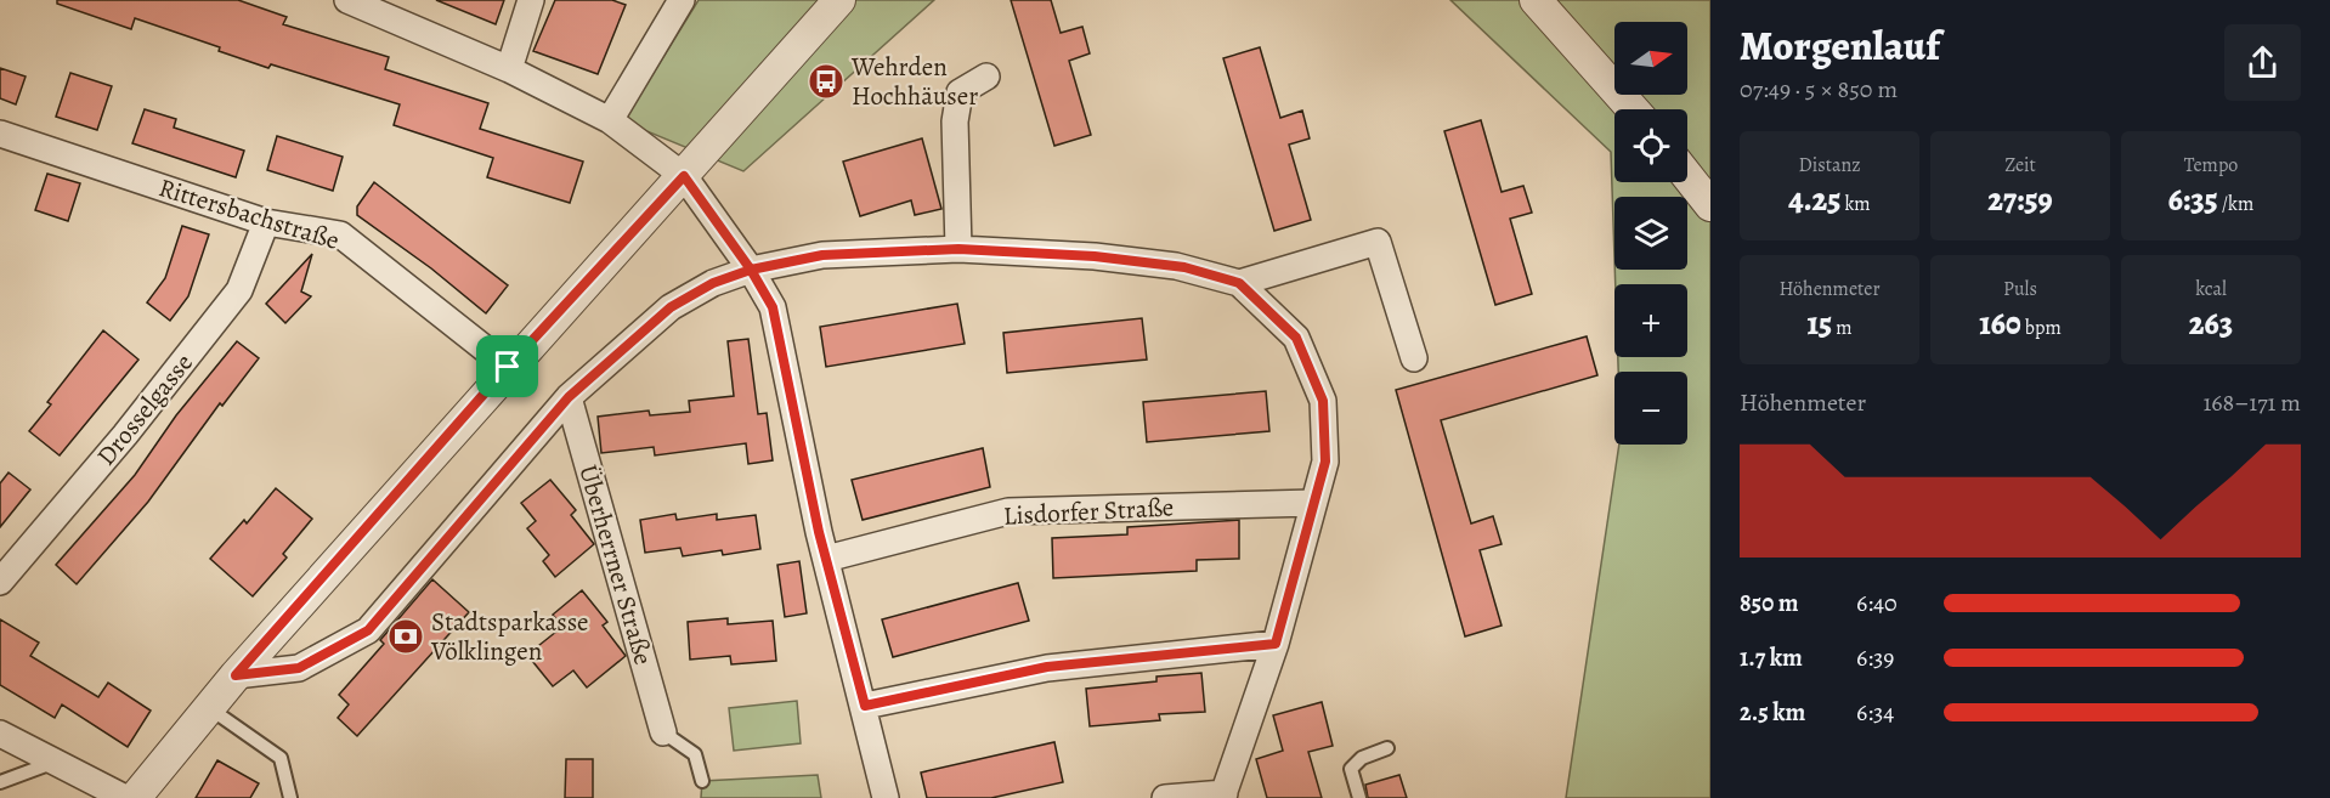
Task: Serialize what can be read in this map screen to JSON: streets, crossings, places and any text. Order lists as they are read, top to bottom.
{
  "streets": {
    "street": [
      "Rittersbachstraße",
      "Drosselgasse",
      "Lisdorfer Straße",
      "Überherrner Straße"
    ]
  },
  "crossings": [
    ["Rittersbachstraße", "Drosselgasse"]
  ],
  "places": {
    "bus stop": ["Wehrden Hochhäuser"],
    "bank": ["Stadtsparkasse Völklingen"]
  },
  "north": "right",
  "page": {
    "heading": ["Morgenlauf", "07:49 · 5 × 850 m"],
    "map_buttons": ["+", "−"],
    "stats": [
      ["Distanz", "4.25 km"],
      ["Zeit", "27:59"],
      ["Tempo", "6:35 /km"],
      ["Höhenmeter", "15 m"],
      ["Puls", "160 bpm"],
      ["kcal", "263"]
    ],
    "chart": ["Höhenmeter", "168–171 m"],
    "list": [
      {
        "name": "850 m",
        "note": "6:40"
      },
      {
        "name": "1.7 km",
        "note": "6:39"
      },
      {
        "name": "2.5 km",
        "note": "6:34"
      }
    ]
  }
}
